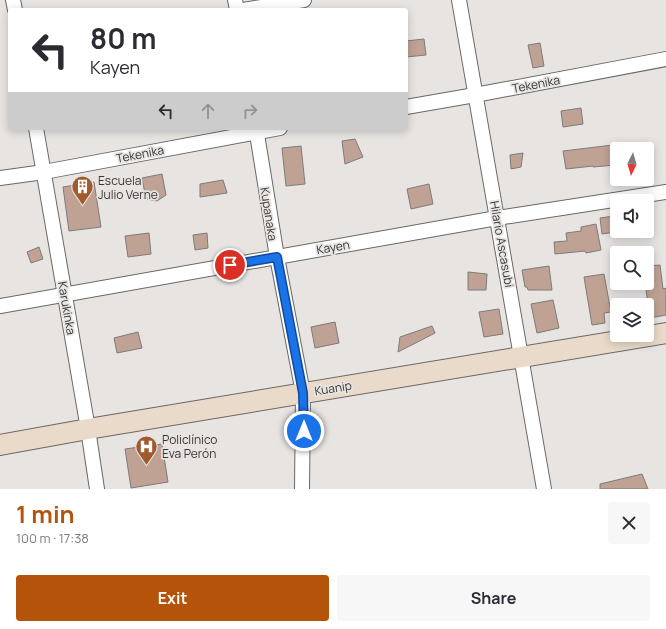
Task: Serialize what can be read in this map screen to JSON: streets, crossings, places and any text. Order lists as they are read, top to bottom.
{
  "streets": {
    "main road": ["Kuanip"],
    "street": [
      "Tekenika",
      "Kupanaka",
      "Hilario Ascasubi",
      "Kayen",
      "Karukinka"
    ]
  },
  "crossings": [
    ["Tekenika", "Kupanaka"],
    ["Tekenika", "Hilario Ascasubi"],
    ["Tekenika", "Karukinka"],
    ["Kupanaka", "Kayen"],
    ["Kupanaka", "Kuanip"],
    ["Hilario Ascasubi", "Kayen"],
    ["Hilario Ascasubi", "Kuanip"],
    ["Kayen", "Karukinka"],
    ["Karukinka", "Kuanip"]
  ],
  "places": {
    "building": ["Escuela Julio Verne"],
    "hospital": ["Policlínico Eva Perón"]
  },
  "north": "bottom",
  "page": {
    "turn": ["80 m", "Kayen"],
    "heading": ["1 min", "100 m · 17:38"],
    "buttons": ["Exit", "Share"]
  }
}
